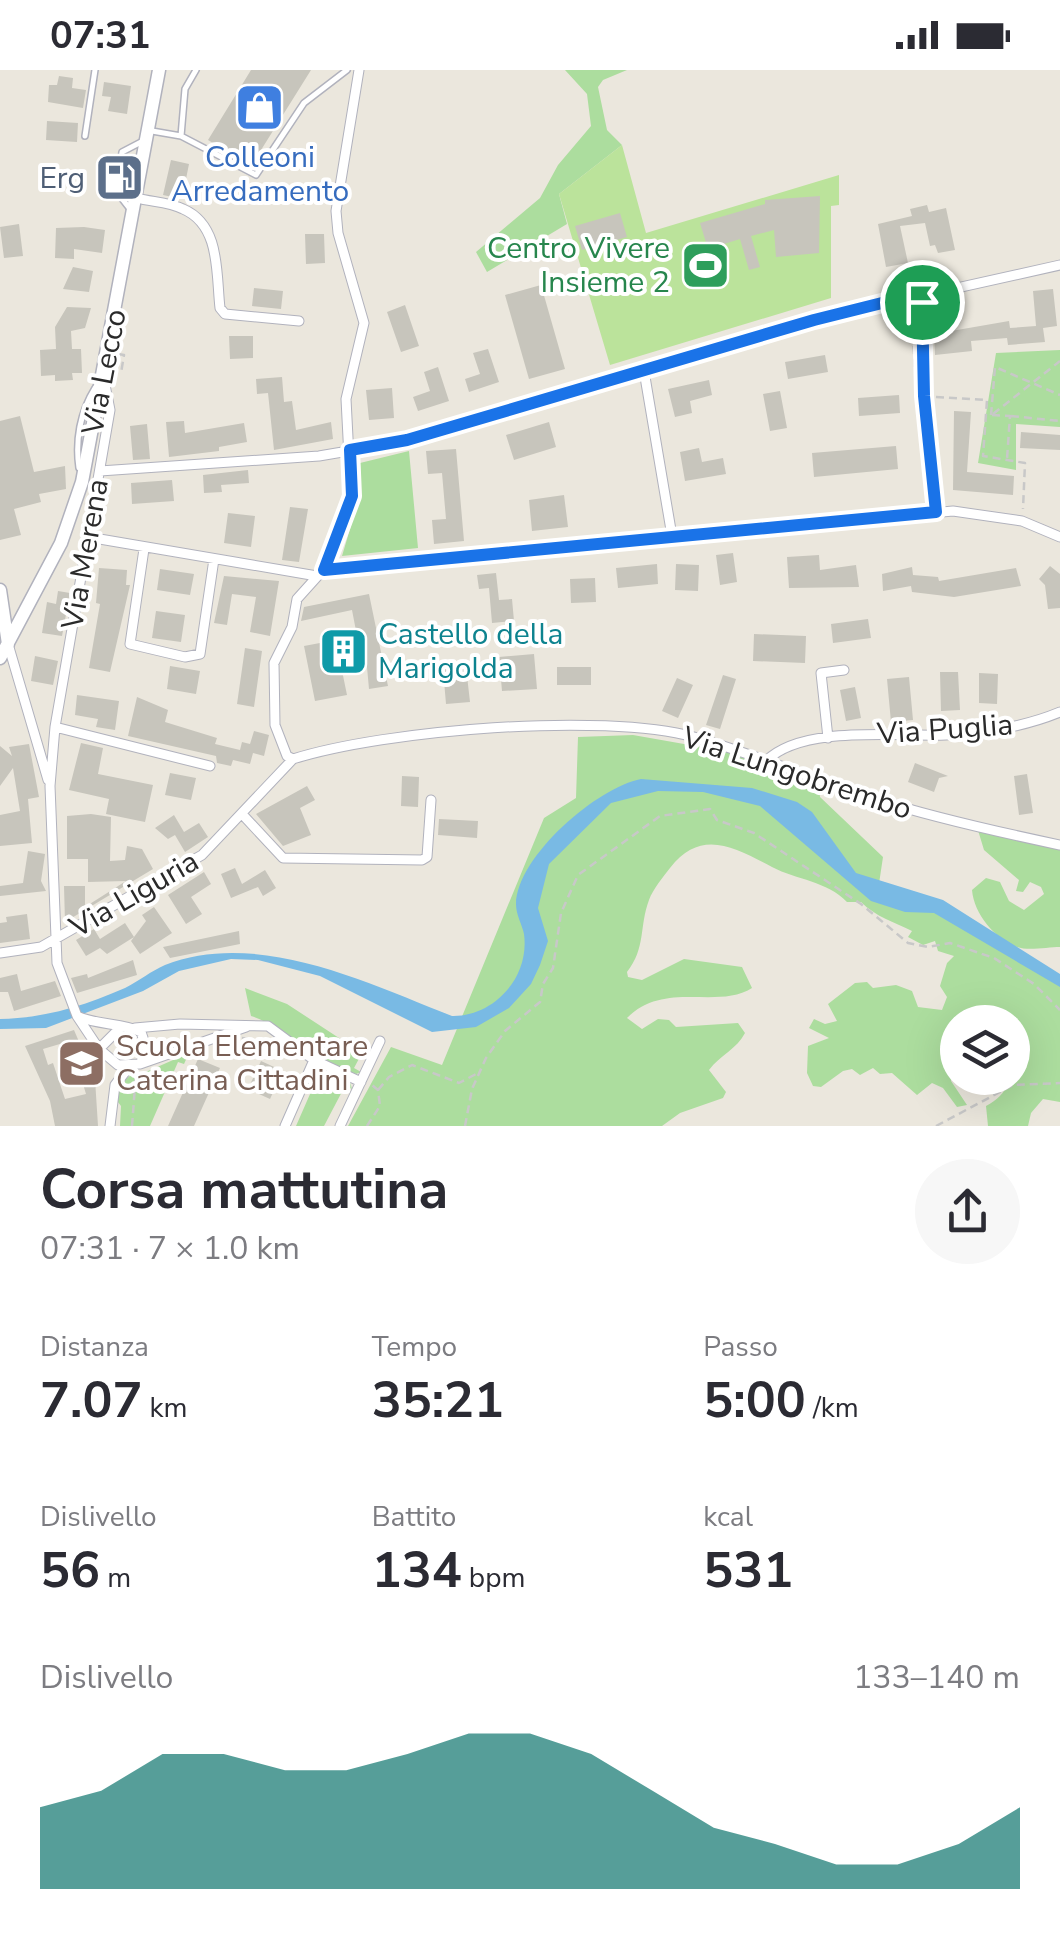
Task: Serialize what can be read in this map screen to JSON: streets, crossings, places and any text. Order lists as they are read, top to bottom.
{
  "streets": {
    "main road": ["Via Lecco"],
    "street": [
      "Via Merena",
      "Via Puglia",
      "Via Lungobrembo",
      "Via Liguria"
    ]
  },
  "crossings": [
    ["Via Lecco", "Via Merena"],
    ["Via Merena", "Via Liguria"],
    ["Via Puglia", "Via Lungobrembo"],
    ["Via Lungobrembo", "Via Liguria"]
  ],
  "places": {
    "shop": ["Colleoni Arredamento"],
    "fuel station": ["Erg"],
    "sports": ["Centro Vivere Insieme 2"],
    "building": ["Castello della Marigolda"],
    "school or university": ["Scuola Elementare Caterina Cittadini"]
  },
  "page": {
    "status": "07:31",
    "heading": ["Corsa mattutina", "07:31 · 7 × 1.0 km"],
    "stats": [
      ["Distanza", "7.07 km"],
      ["Tempo", "35:21"],
      ["Passo", "5:00 /km"],
      ["Dislivello", "56 m"],
      ["Battito", "134 bpm"],
      ["kcal", "531"]
    ],
    "chart": ["Dislivello", "133–140 m"]
  }
}
